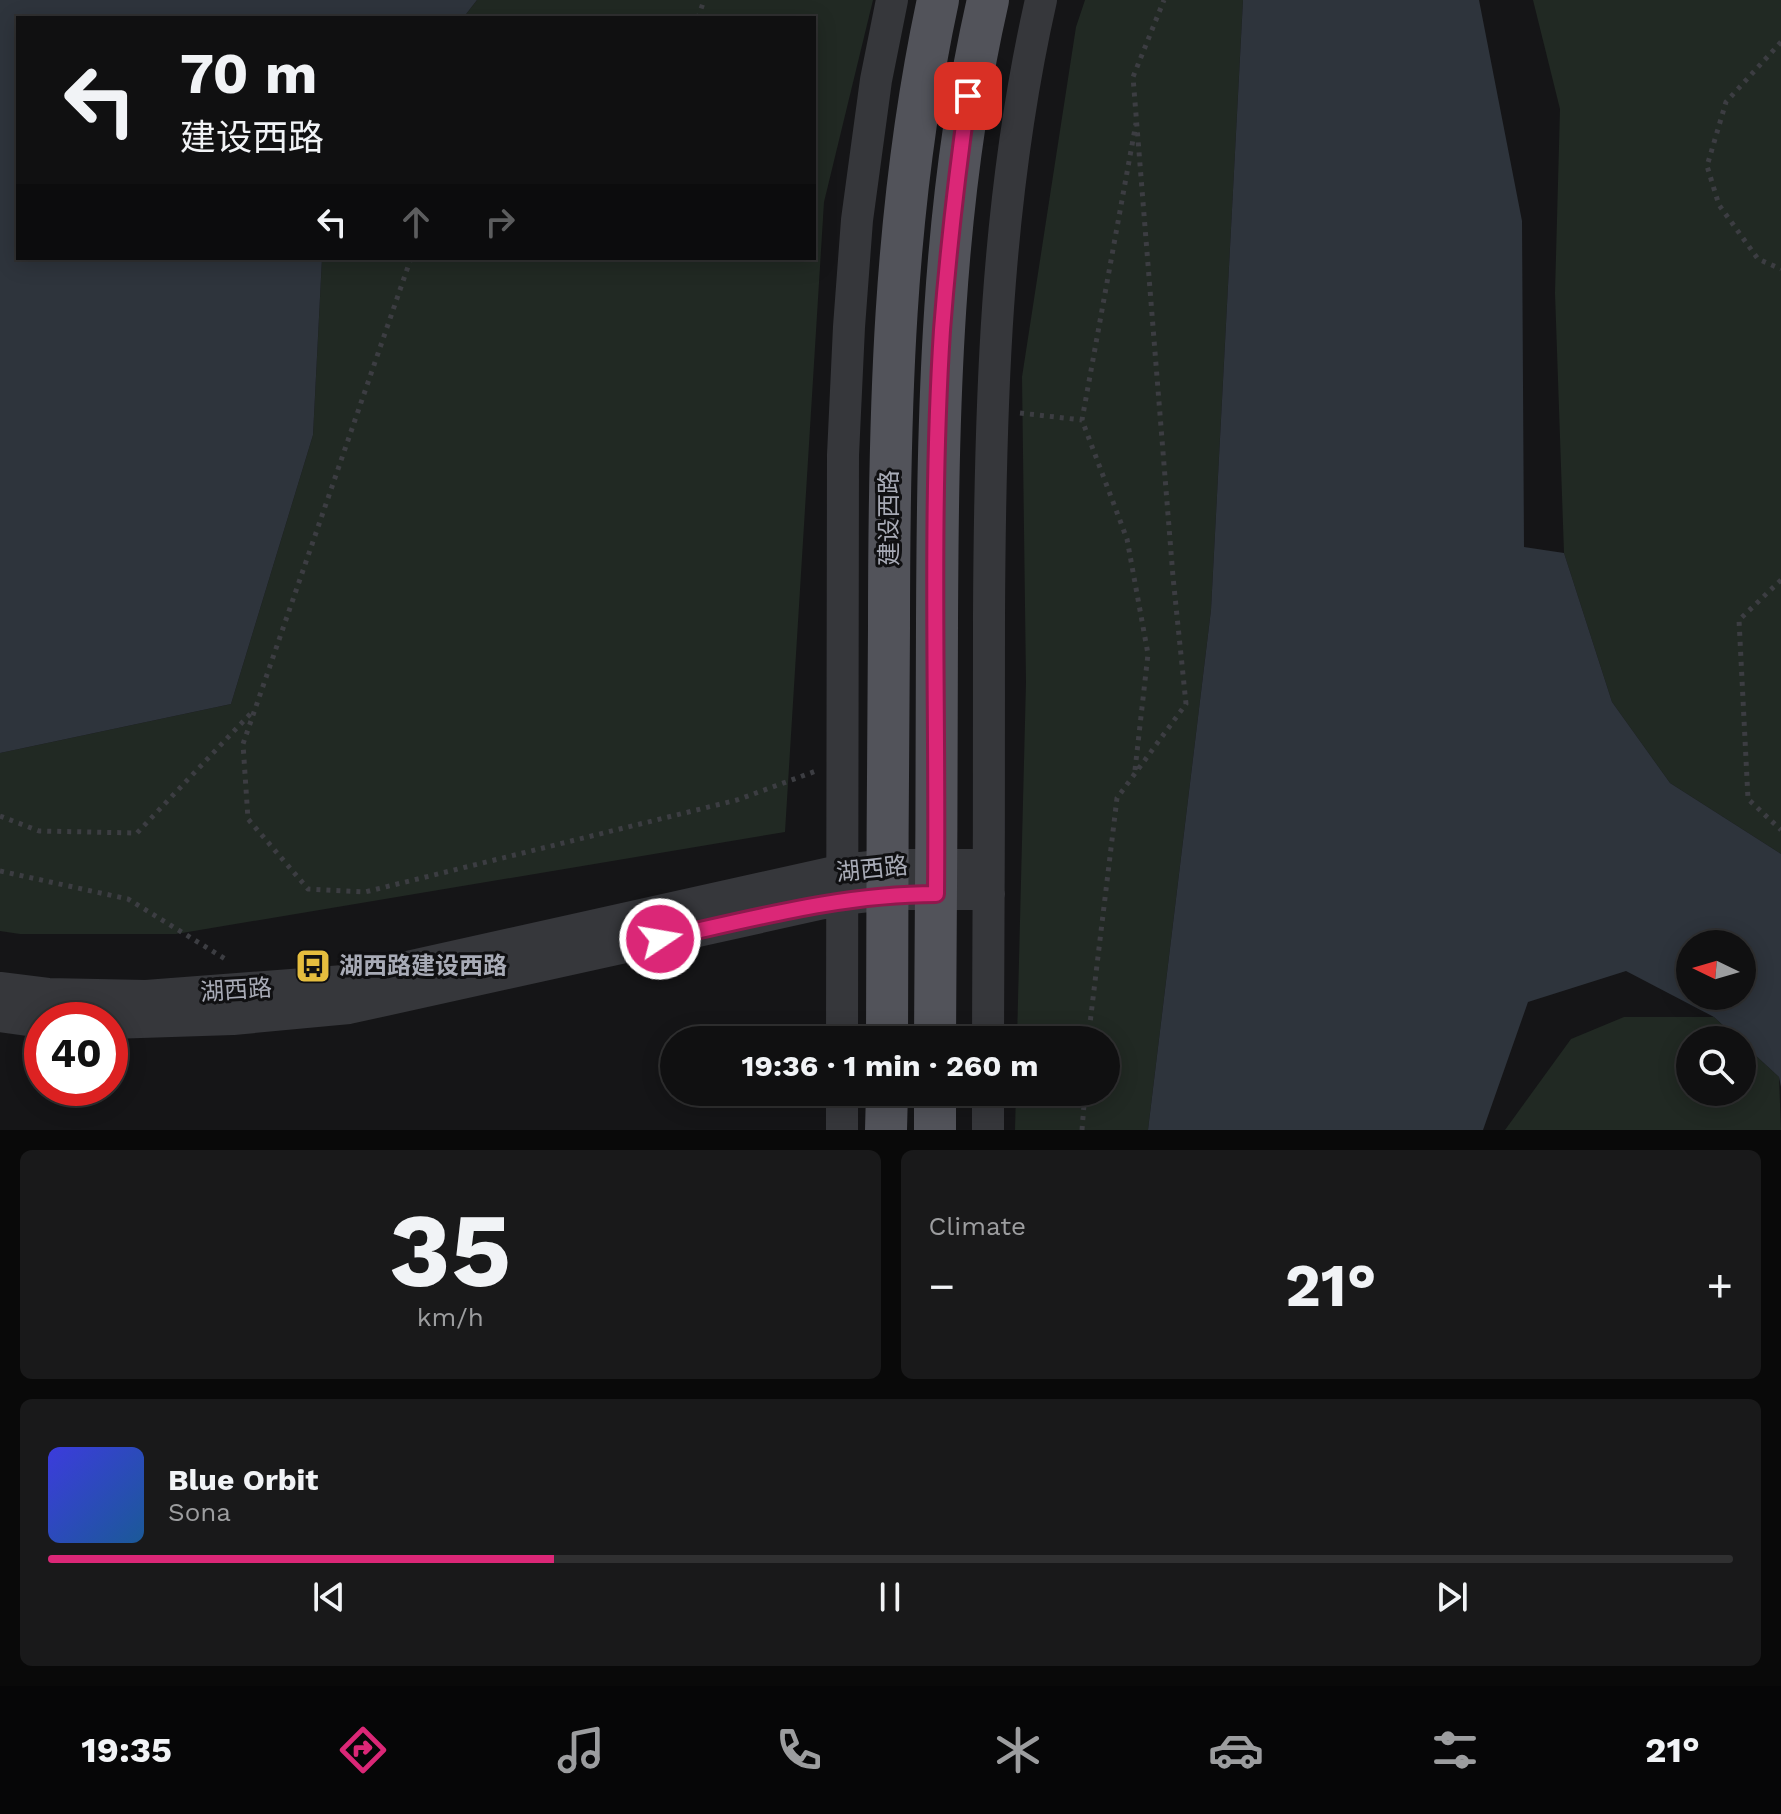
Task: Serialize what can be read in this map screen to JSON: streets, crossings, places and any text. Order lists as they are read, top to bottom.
{
  "streets": {
    "main road": ["建设西路"],
    "street": ["湖西路"]
  },
  "crossings": [
    ["建设西路", "湖西路"]
  ],
  "places": {
    "bus stop": ["湖西路建设西路"]
  },
  "north": "left",
  "page": {
    "turn": ["70 m", "建设西路"],
    "limit": "40",
    "trip": "19:36 · 1 min · 260 m",
    "tile": [
      ["35", "km/h"],
      "Climate"
    ],
    "heat": ["−", "21°", "+"],
    "song": ["Blue Orbit", "Sona"],
    "tabs": ["19:35", "21°"]
  }
}
